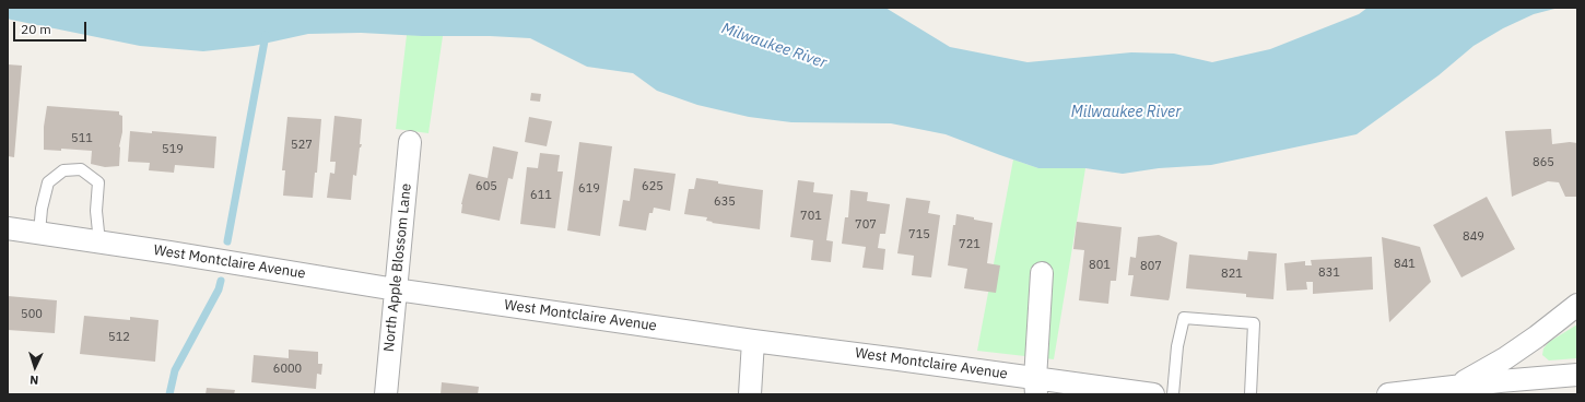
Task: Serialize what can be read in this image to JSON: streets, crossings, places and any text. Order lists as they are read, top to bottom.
{
  "streets": {
    "street": ["West Montclaire Avenue", "North Apple Blossom Lane"]
  },
  "crossings": [
    ["West Montclaire Avenue", "North Apple Blossom Lane"]
  ],
  "water": ["Milwaukee River"],
  "house_numbers": [
    "511",
    "527",
    "519",
    "865",
    "605",
    "625",
    "619",
    "611",
    "635",
    "701",
    "707",
    "715",
    "849",
    "721",
    "841",
    "801",
    "807",
    "831",
    "821",
    "500",
    "512",
    "6000"
  ],
  "scale_bar": "20 m",
  "north": "bottom"
}
